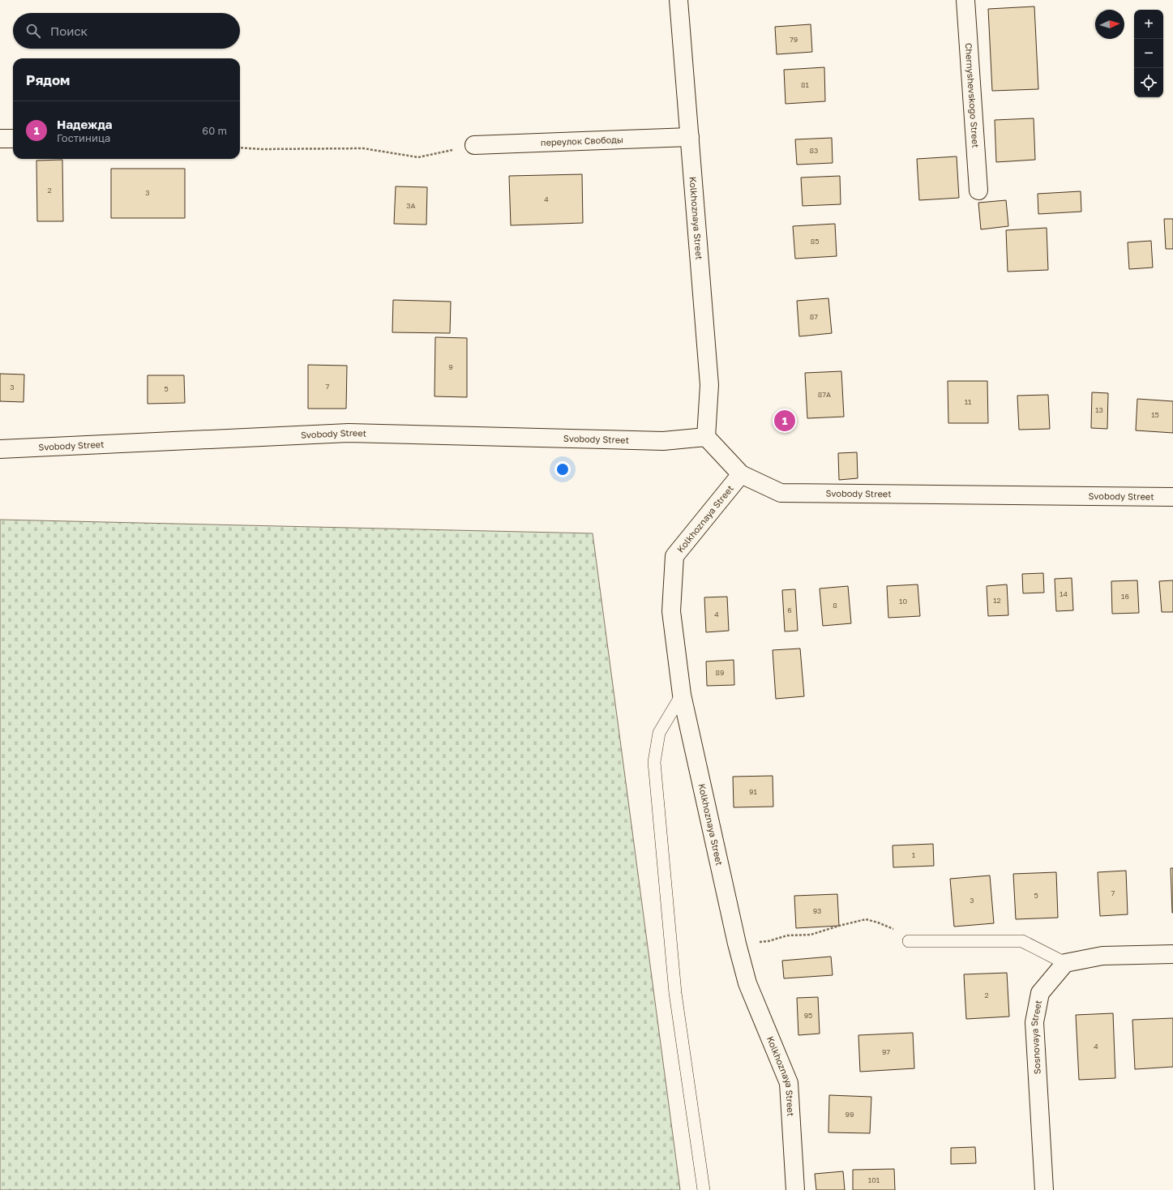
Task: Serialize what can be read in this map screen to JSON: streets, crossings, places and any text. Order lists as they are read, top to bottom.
{
  "streets": {
    "street": [
      "Chernyshevskogo Street",
      "переулок Свободы",
      "Kolkhoznaya Street",
      "Svobody Street",
      "Sosnovaya Street"
    ]
  },
  "crossings": [
    ["переулок Свободы", "Kolkhoznaya Street"],
    ["Kolkhoznaya Street", "Svobody Street"]
  ],
  "house_numbers": [
    "79",
    "81",
    "83",
    "2",
    "3",
    "4",
    "3А",
    "85",
    "87",
    "9",
    "7",
    "3",
    "5",
    "87А",
    "11",
    "13",
    "15",
    "14",
    "16",
    "12",
    "10",
    "8",
    "6",
    "4",
    "89",
    "91",
    "1",
    "7",
    "5",
    "3",
    "93",
    "2",
    "95",
    "4",
    "97",
    "99",
    "101"
  ],
  "north": "right",
  "page": {
    "map_buttons": ["+", "−"],
    "search": "Поиск",
    "heading": "Рядом",
    "list": [
      {
        "mark": "1",
        "name": "Надежда",
        "note": "Гостиница",
        "value": "60 m"
      }
    ],
    "pins": "1"
  }
}
